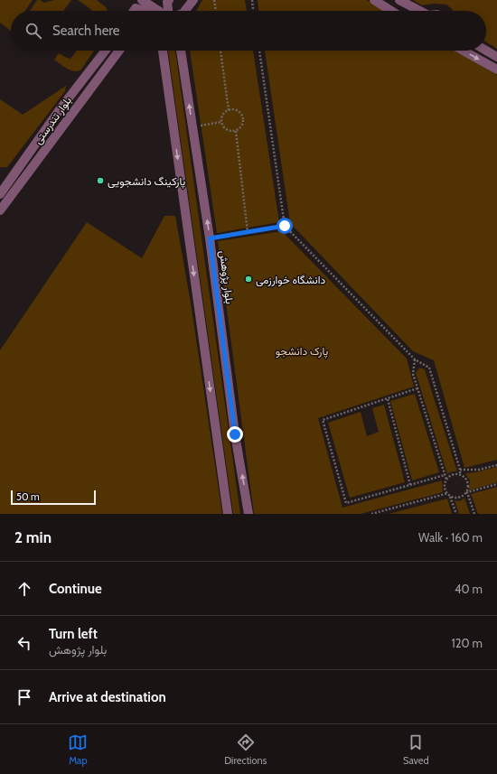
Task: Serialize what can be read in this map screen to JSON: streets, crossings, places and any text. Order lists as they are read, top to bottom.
{
  "streets": {
    "lane": ["بلوار تندرستی", "بلوار پژوهش"]
  },
  "parks": ["پارک دانشجو"],
  "places": ["پارکینگ دانشجویی", "دانشگاه خوارزمی"],
  "scale_bar": "50 m",
  "page": {
    "search": "Search here",
    "scale": "50 m",
    "heading": ["2 min", "Walk · 160 m"],
    "list": [
      ["Continue", "40 m"],
      ["Turn left", "بلوار پژوهش", "120 m"],
      "Arrive at destination"
    ],
    "nav": ["Map", "Directions", "Saved"]
  }
}
